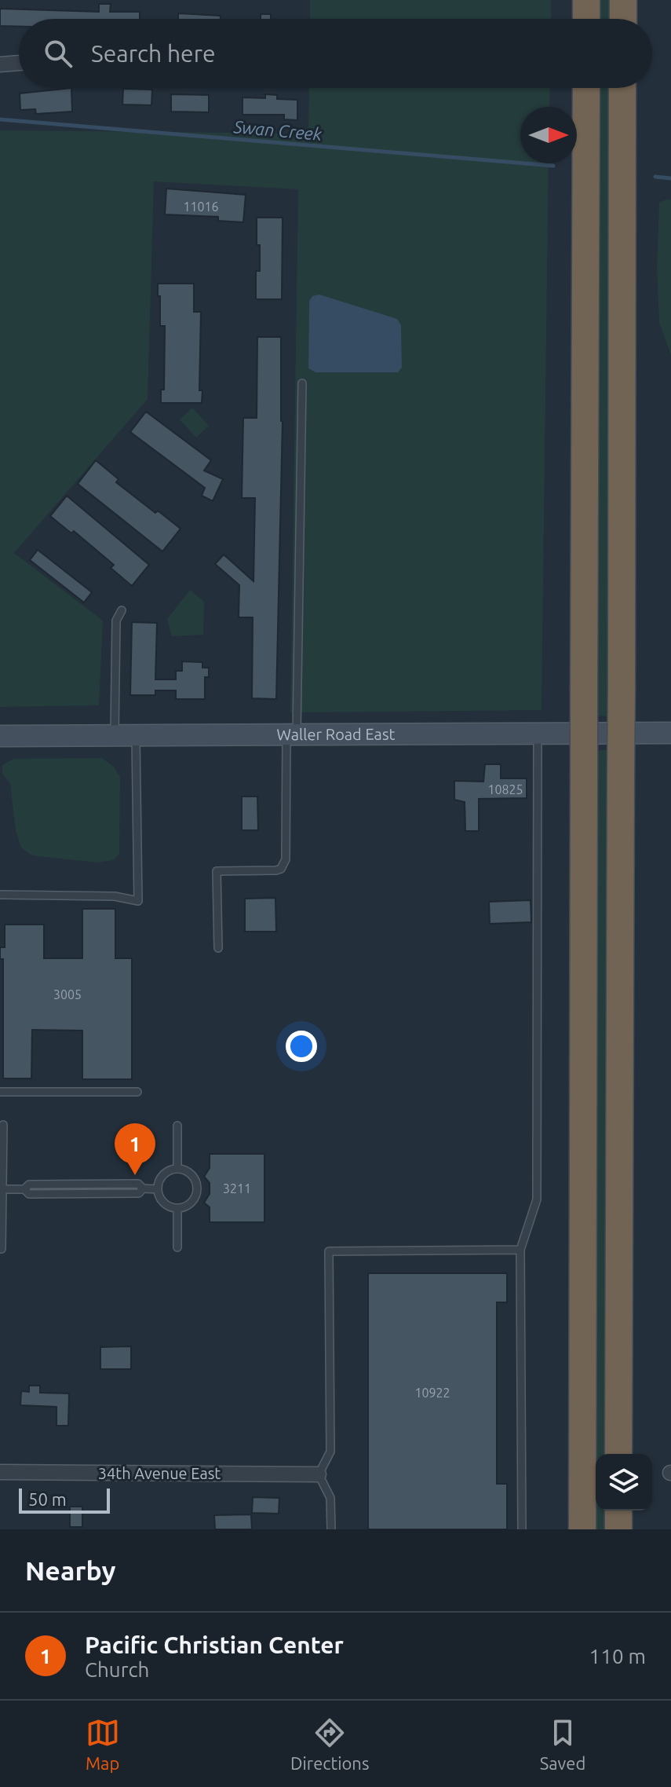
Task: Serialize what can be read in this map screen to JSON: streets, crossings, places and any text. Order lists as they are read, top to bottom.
{
  "streets": {
    "street": ["Waller Road East", "34th Avenue East"]
  },
  "water": ["Swan Creek"],
  "house_numbers": [
    "11016",
    "10825",
    "3005",
    "3211",
    "10922"
  ],
  "scale_bar": "50 m",
  "north": "right",
  "page": {
    "search": "Search here",
    "pins": "1",
    "scale": "50 m",
    "heading": "Nearby",
    "list": [
      {
        "mark": "1",
        "name": "Pacific Christian Center",
        "note": "Church",
        "value": "110 m"
      }
    ],
    "nav": ["Map", "Directions", "Saved"]
  }
}
